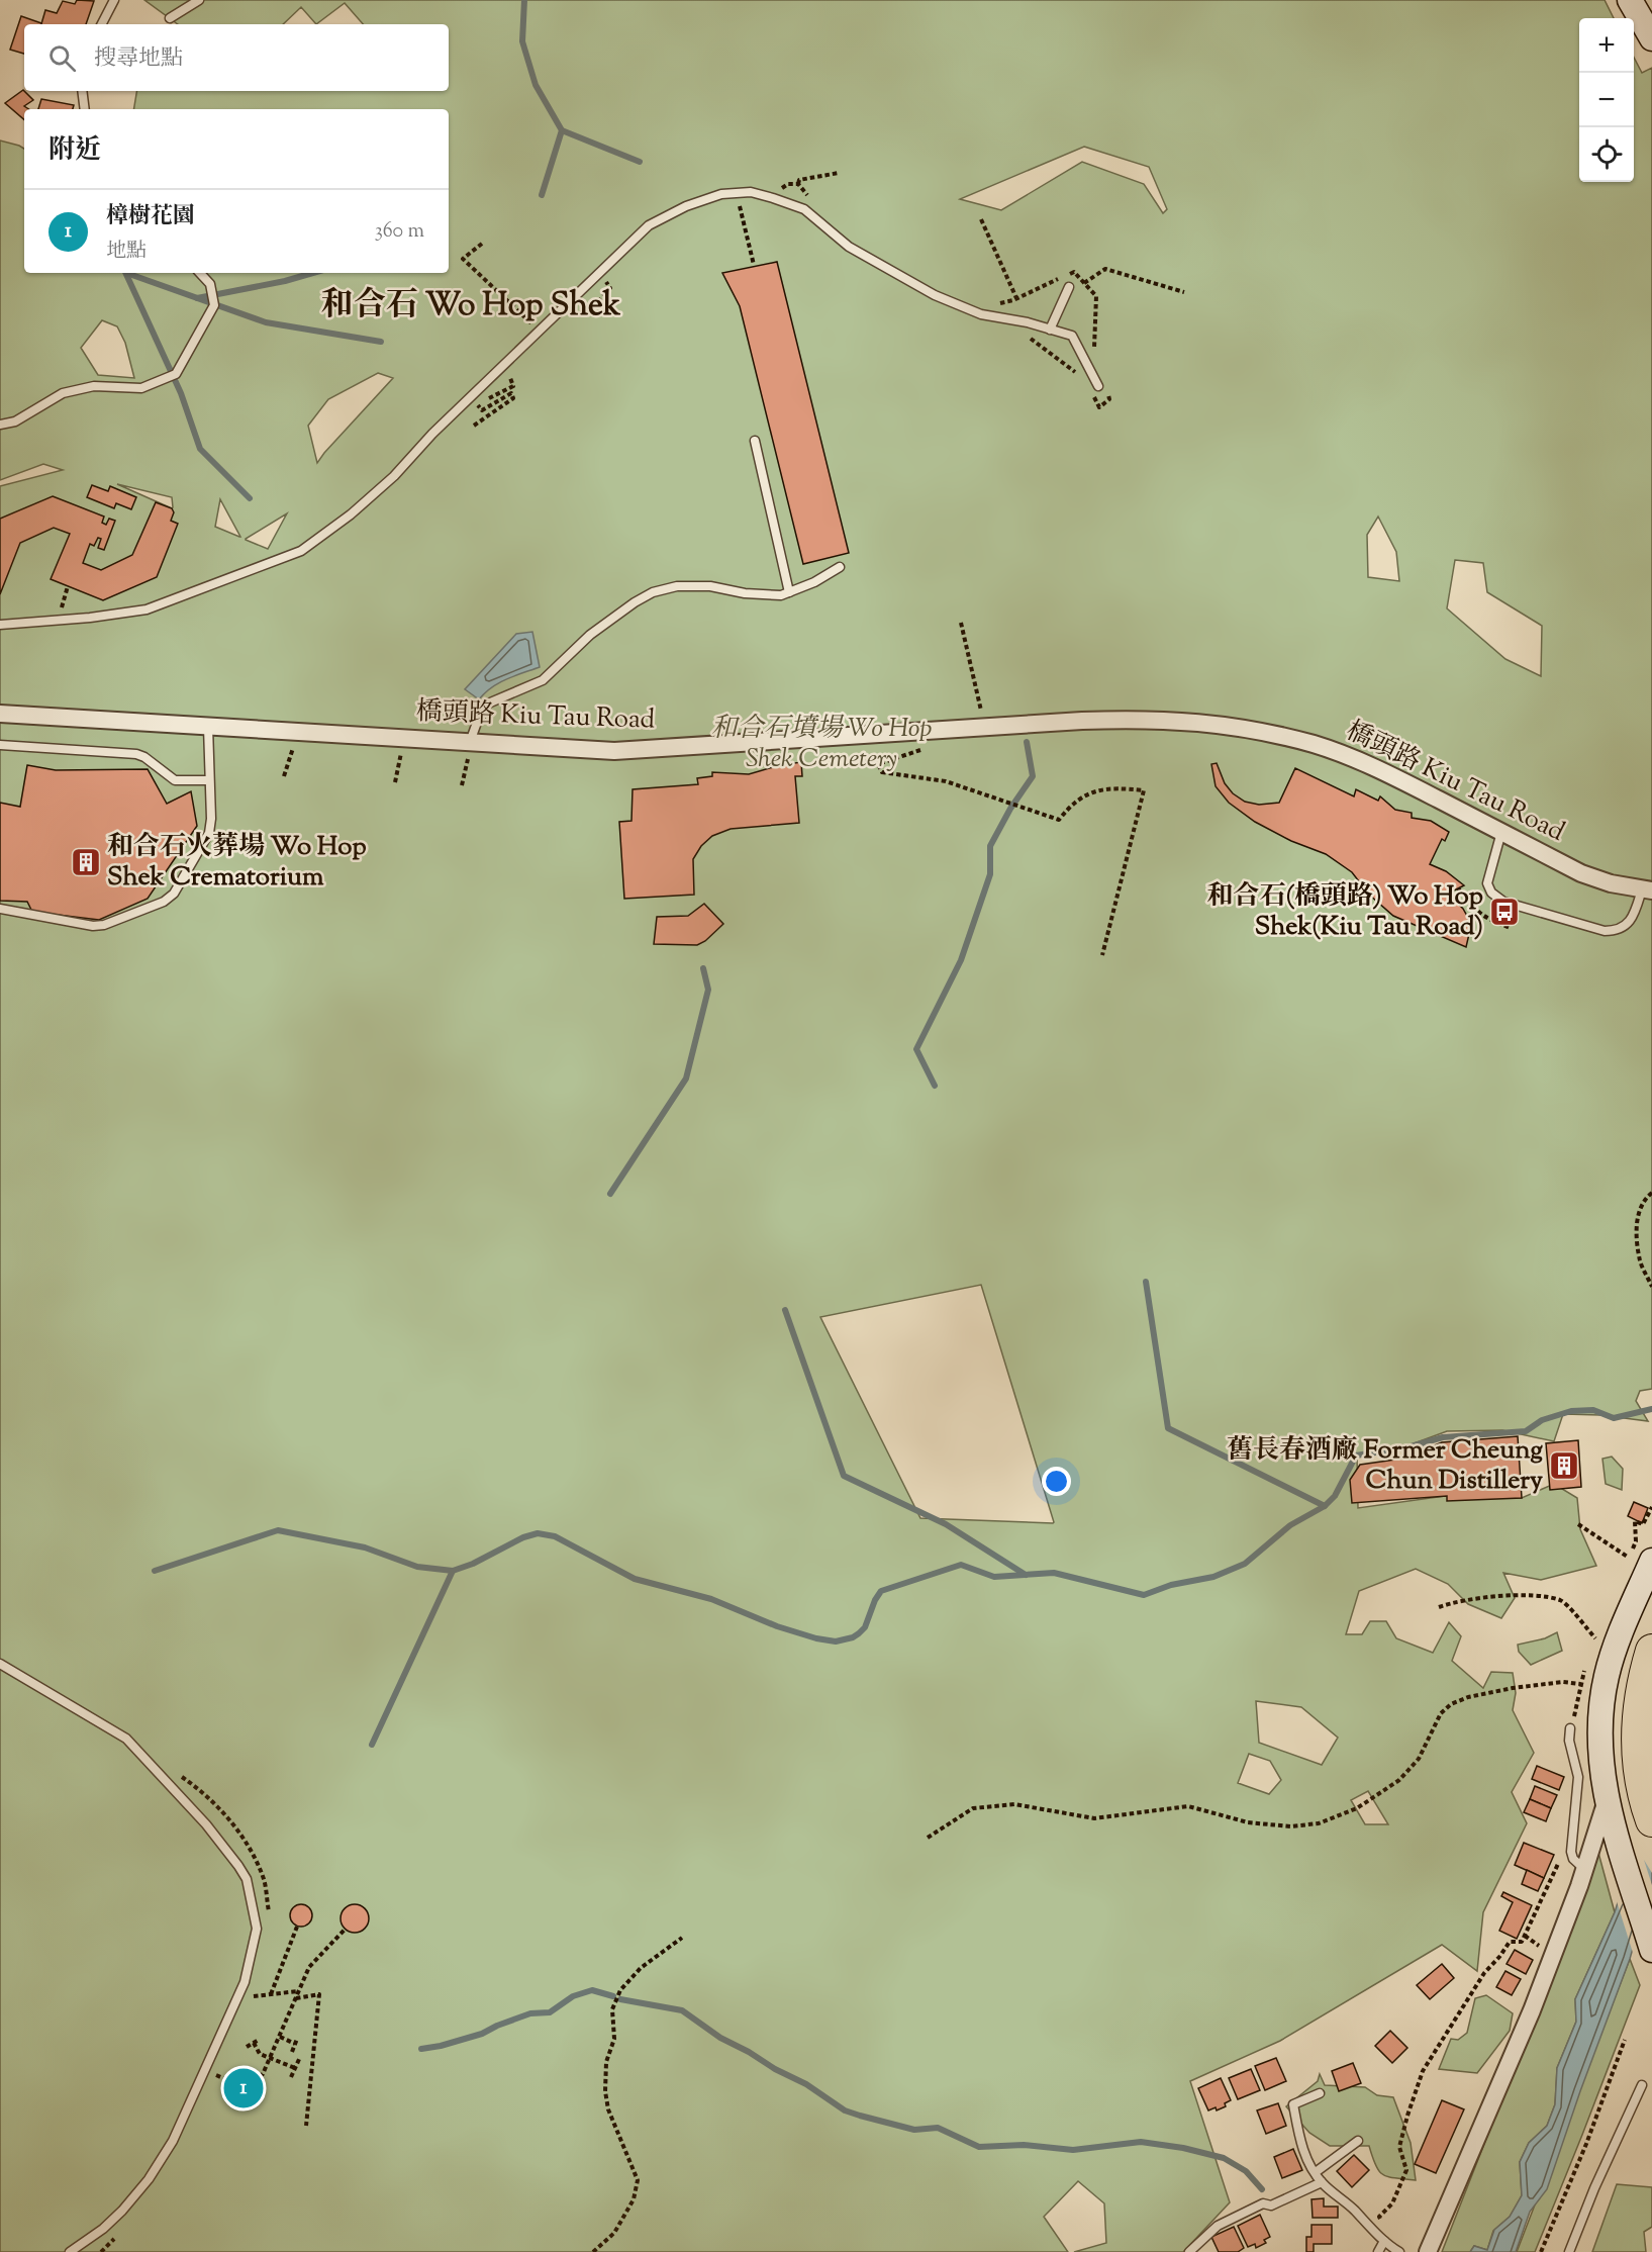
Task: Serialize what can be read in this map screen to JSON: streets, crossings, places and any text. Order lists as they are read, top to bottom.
{
  "streets": {
    "street": ["橋頭路 Kiu Tau Road"]
  },
  "districts": ["和合石 Wo Hop Shek"],
  "parks": ["和合石墳場 Wo Hop Shek Cemetery"],
  "places": {
    "building": ["和合石火葬場 Wo Hop Shek Crematorium", "舊長春酒廠 Former Cheung Chun Distillery"],
    "bus stop": ["和合石(橋頭路) Wo Hop Shek(Kiu Tau Road)"]
  },
  "page": {
    "map_buttons": ["+", "−"],
    "search": "搜尋地點",
    "heading": "附近",
    "list": [
      {
        "mark": "1",
        "name": "樟樹花園",
        "note": "地點",
        "value": "360 m"
      }
    ],
    "pins": "1"
  }
}
